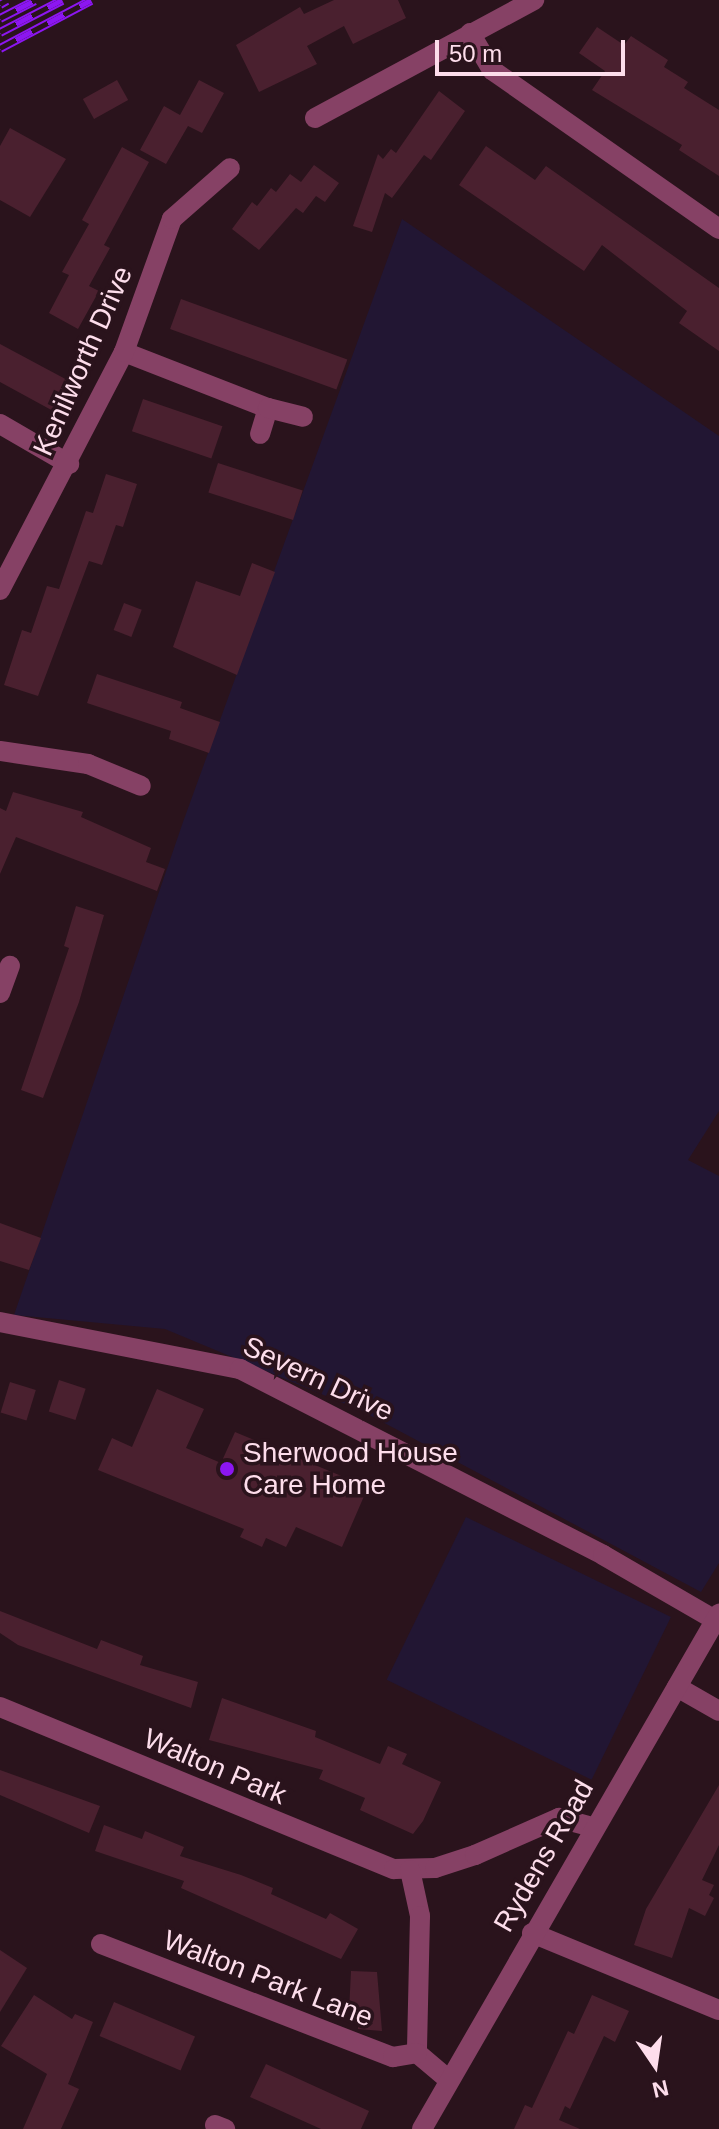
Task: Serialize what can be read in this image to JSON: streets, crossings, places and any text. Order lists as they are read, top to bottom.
{
  "streets": {
    "street": [
      "Kenilworth Drive",
      "Severn Drive",
      "Walton Park",
      "Rydens Road",
      "Walton Park Lane"
    ]
  },
  "crossings": [
    ["Severn Drive", "Rydens Road"],
    ["Walton Park", "Rydens Road"]
  ],
  "places": ["Sherwood House Care Home"],
  "scale_bar": "50 m",
  "north": "bottom"
}
